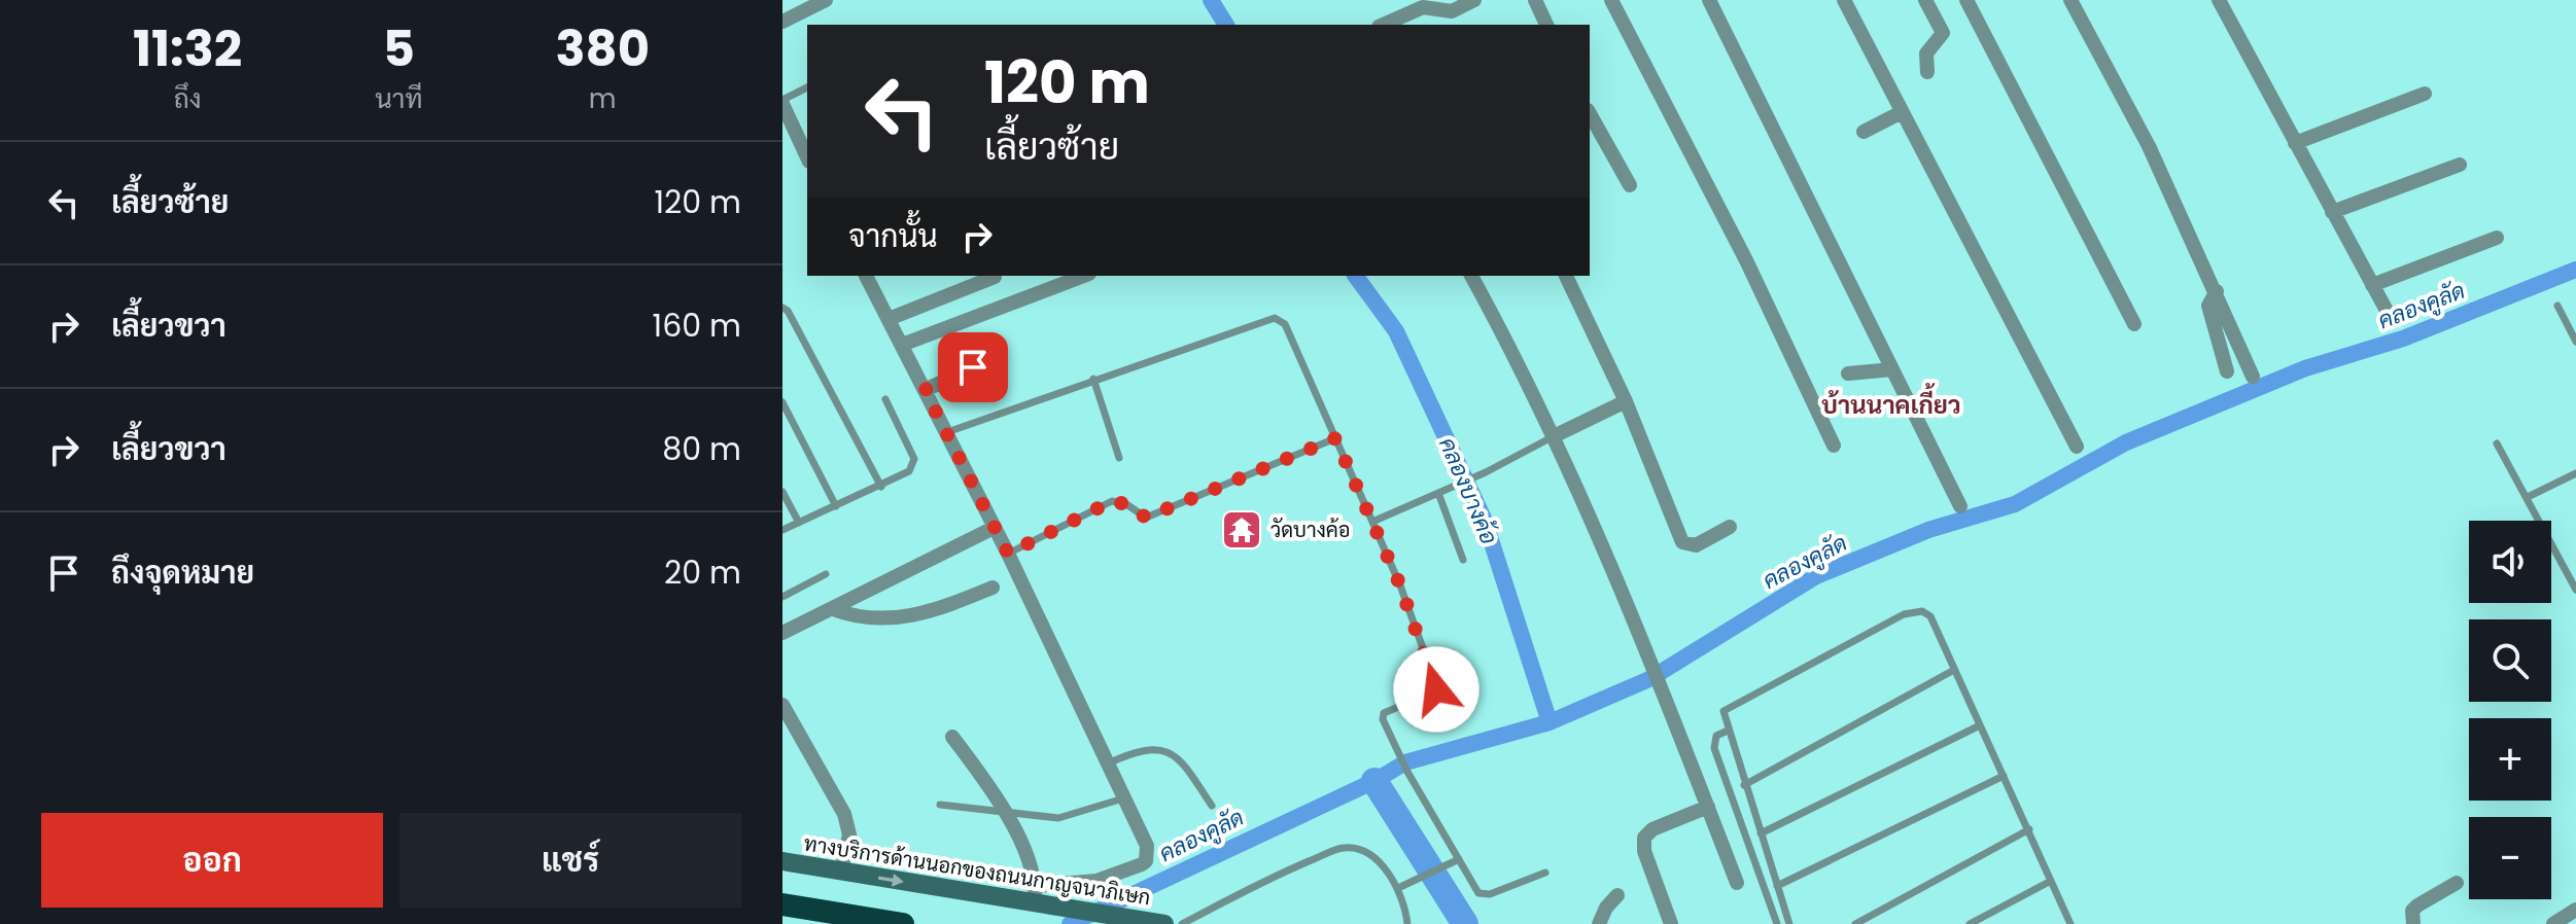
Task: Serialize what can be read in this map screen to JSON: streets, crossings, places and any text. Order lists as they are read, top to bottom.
{
  "streets": {
    "main road": ["ทางบริการด้านนอกของถนนกาญจนาภิเษก"]
  },
  "one_way": ["ทางบริการด้านนอกของถนนกาญจนาภิเษก"],
  "districts": ["บ้านนาคเกี้ยว"],
  "water": ["คลองคูลัด", "คลองบางค้อ"],
  "places": {
    "temple": ["วัดบางค้อ"]
  },
  "page": {
    "eta": [
      "11:32",
      "ถึง",
      "5",
      "นาที",
      "380",
      "m"
    ],
    "turn": ["120 m", "เลี้ยวซ้าย"],
    "list": [
      {
        "name": "เลี้ยวซ้าย",
        "value": "120 m"
      },
      {
        "name": "เลี้ยวขวา",
        "value": "160 m"
      },
      {
        "name": "เลี้ยวขวา",
        "value": "80 m"
      },
      {
        "name": "ถึงจุดหมาย",
        "value": "20 m"
      }
    ],
    "then": "จากนั้น",
    "map_buttons": ["+", "−"],
    "buttons": ["ออก", "แชร์"]
  }
}
